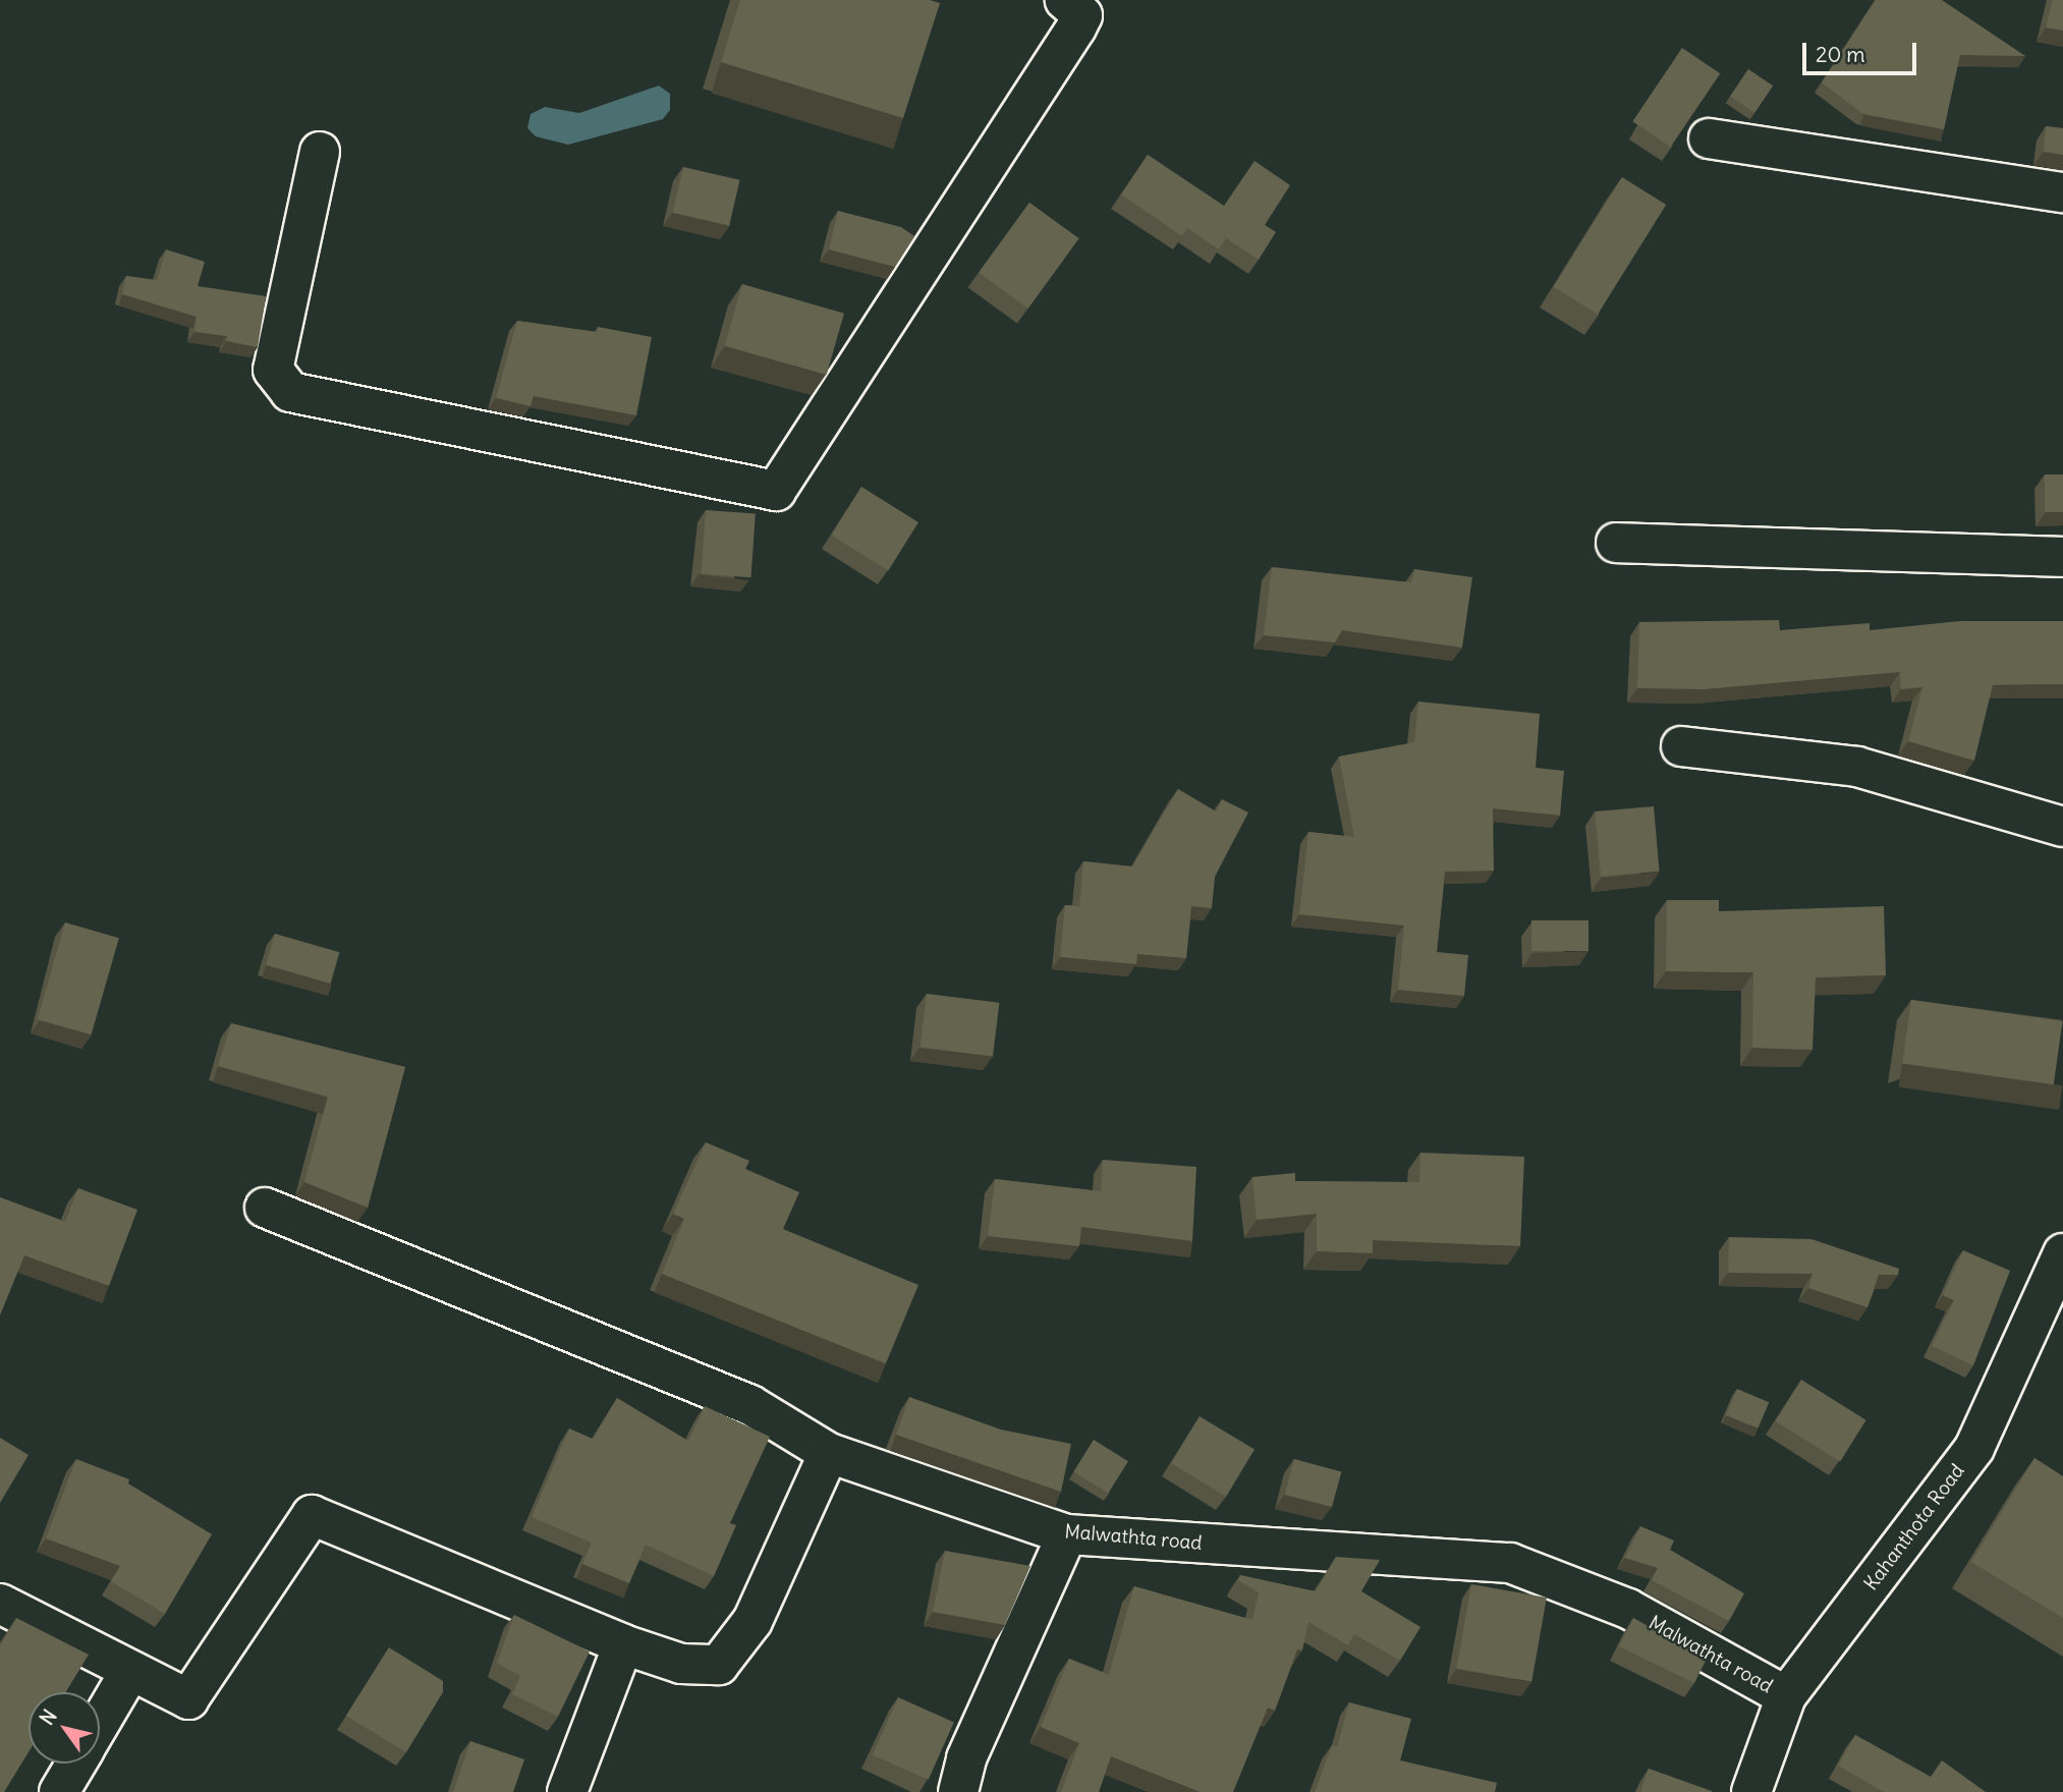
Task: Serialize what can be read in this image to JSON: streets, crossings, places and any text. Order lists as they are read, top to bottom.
{
  "streets": {
    "street": ["Kahanthota Road", "Malwathta road"]
  },
  "crossings": [
    ["Kahanthota Road", "Malwathta road"]
  ],
  "scale_bar": "20 m",
  "north": "top left"
}
